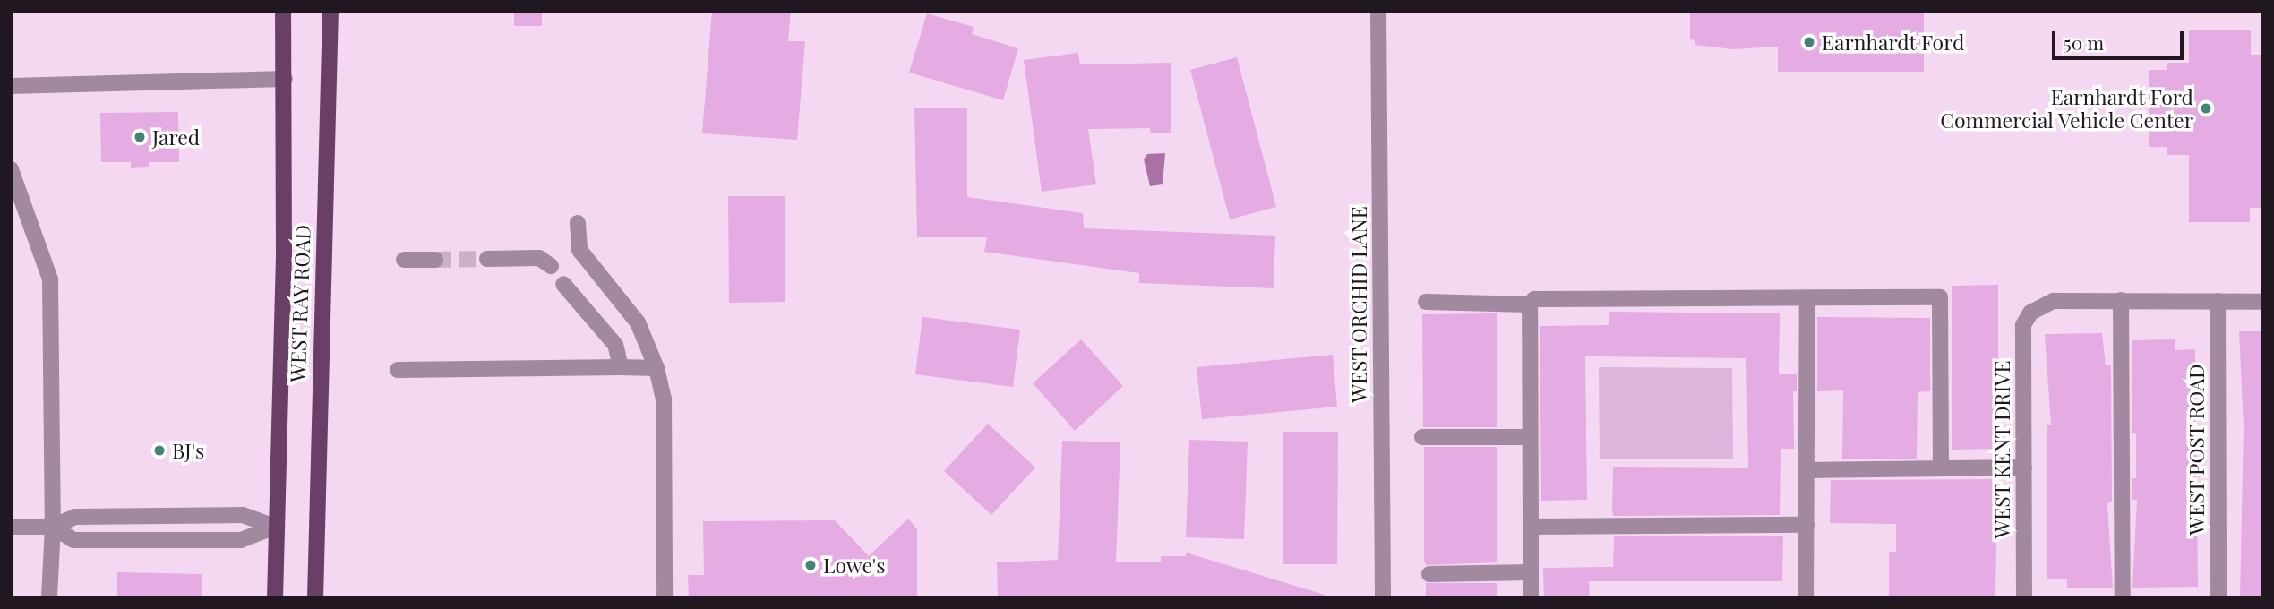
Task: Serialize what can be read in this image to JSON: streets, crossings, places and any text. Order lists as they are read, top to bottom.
{
  "streets": {
    "main road": ["WEST RAY ROAD"],
    "street": ["WEST ORCHID LANE", "WEST KENT DRIVE", "WEST POST ROAD"]
  },
  "places": [
    "Earnhardt Ford",
    "Earnhardt Ford Commercial Vehicle Center",
    "Jared",
    "BJ's",
    "Lowe's"
  ],
  "scale_bar": "50 m"
}
